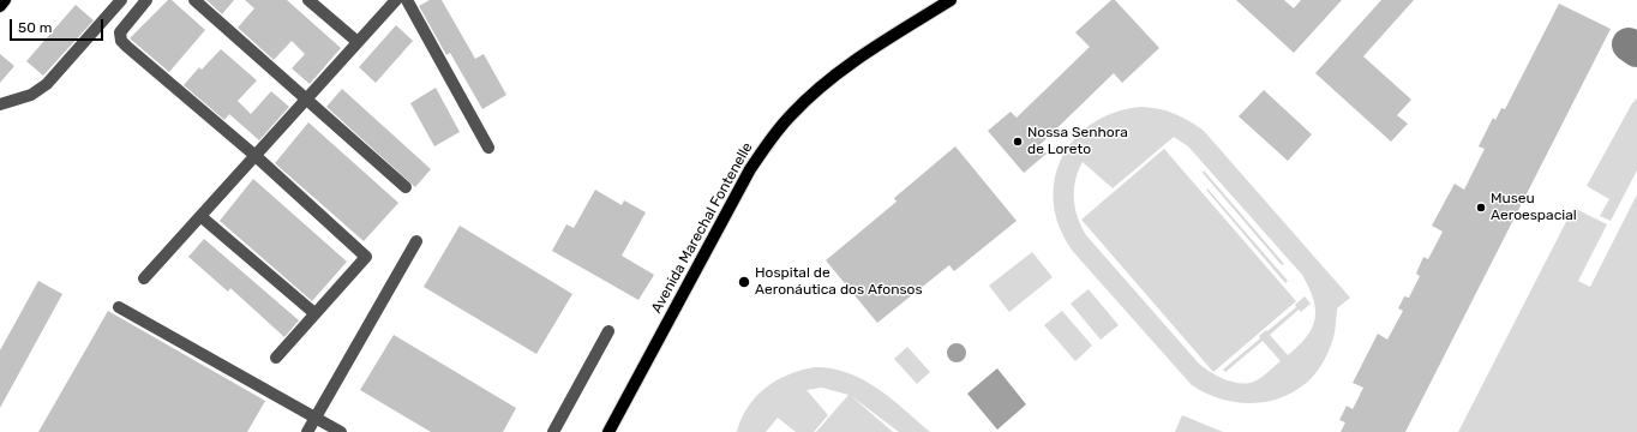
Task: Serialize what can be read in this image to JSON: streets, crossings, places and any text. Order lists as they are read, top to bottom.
{
  "streets": {
    "main road": ["Avenida Marechal Fontenelle"]
  },
  "places": ["Nossa Senhora de Loreto", "Museu Aeroespacial", "Hospital de Aeronáutica dos Afonsos"],
  "scale_bar": "50 m"
}
